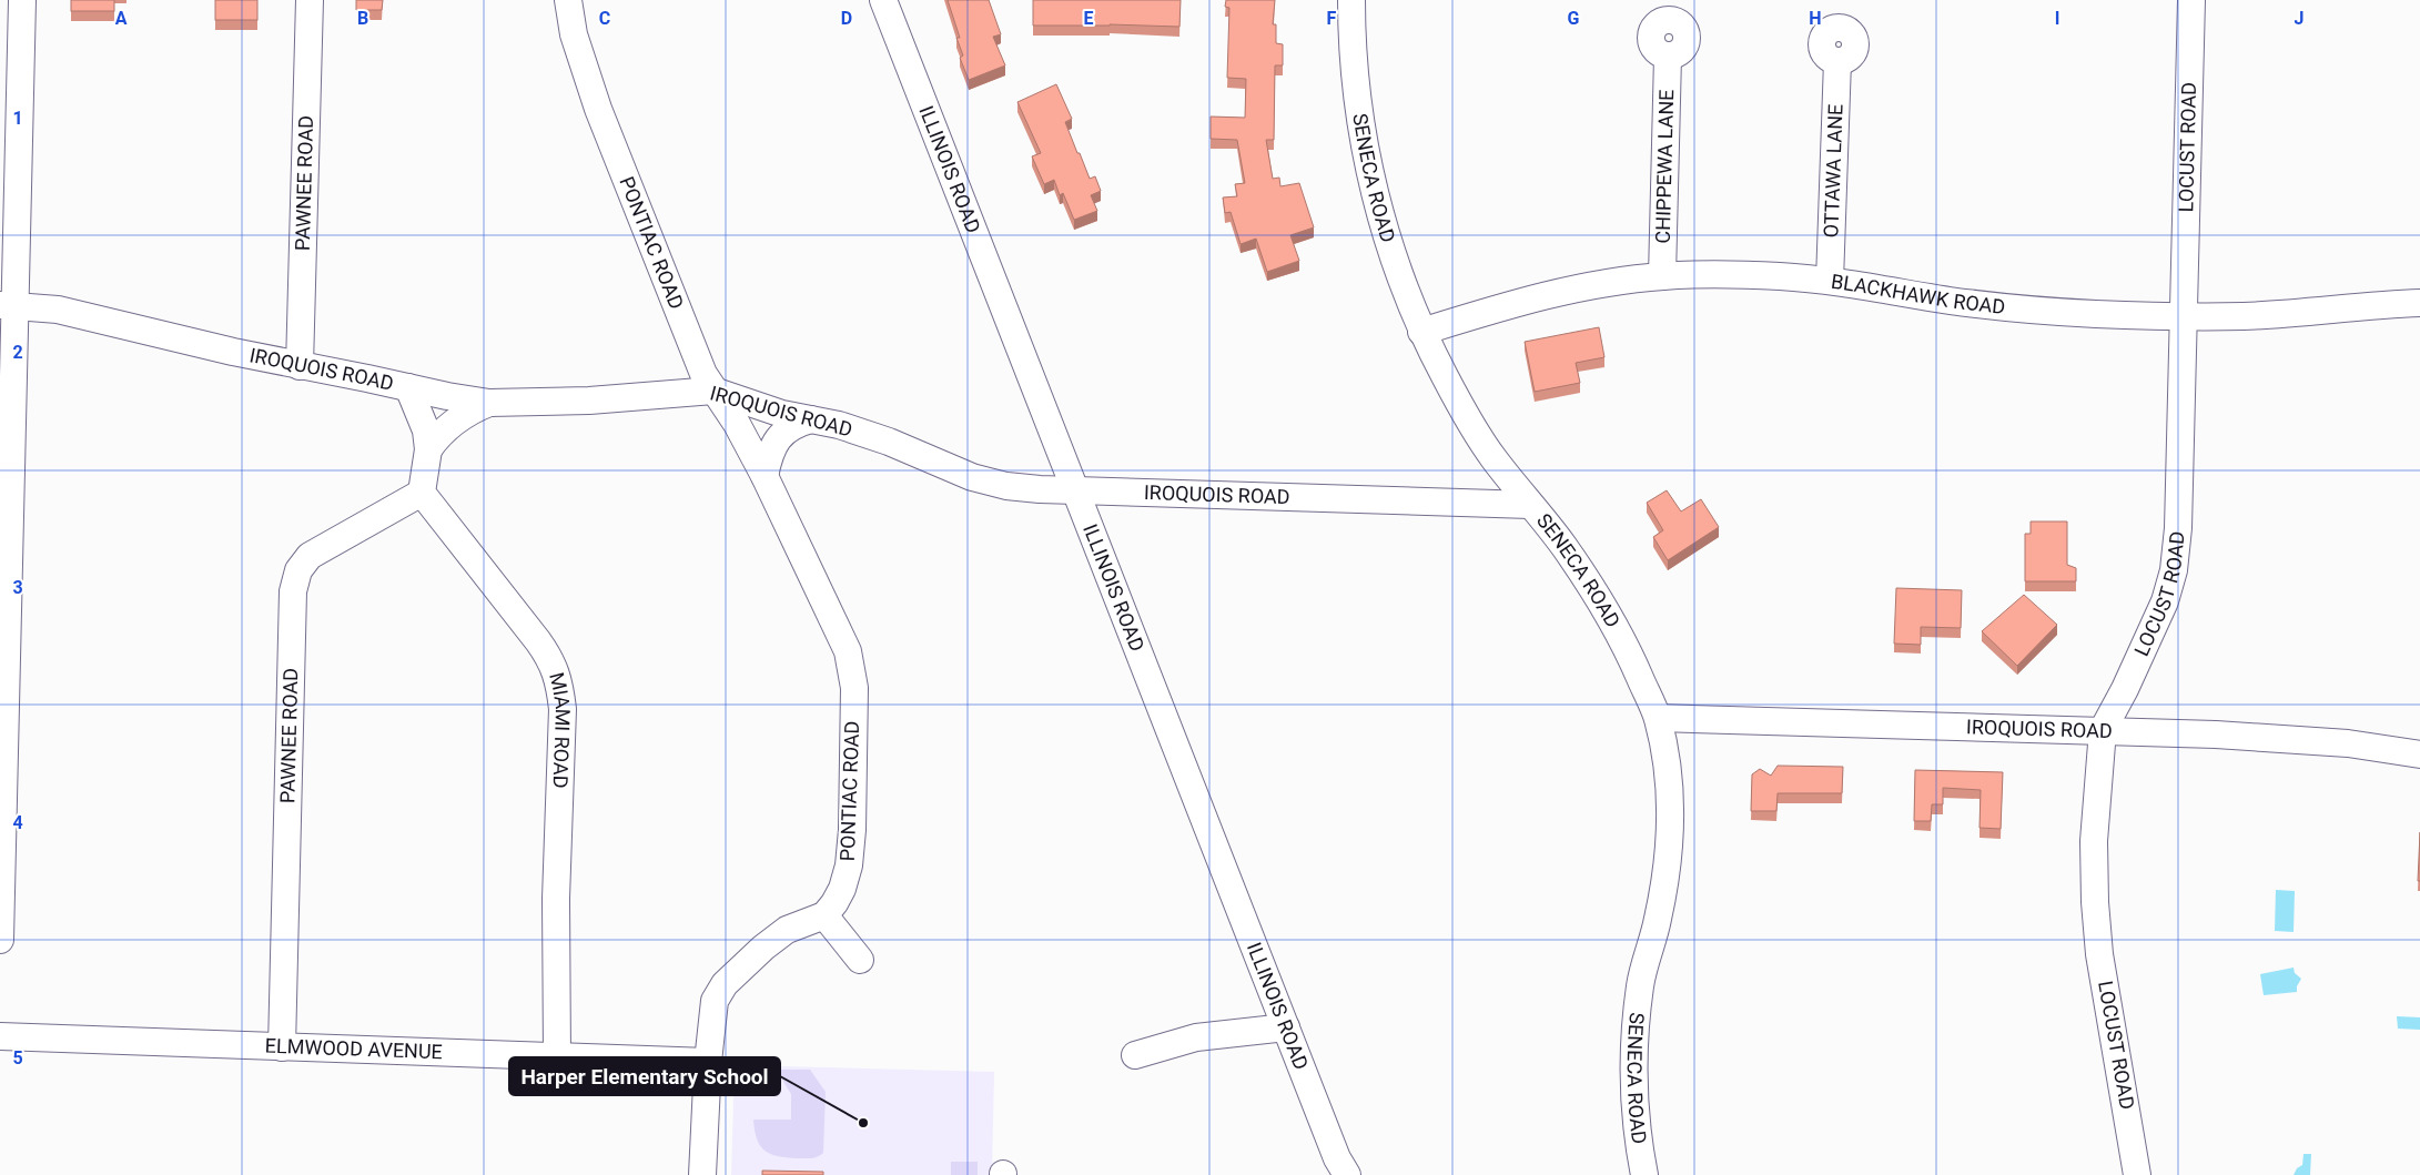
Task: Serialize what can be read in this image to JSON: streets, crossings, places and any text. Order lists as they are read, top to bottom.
{
  "streets": {
    "street": [
      "LOCUST ROAD",
      "CHIPPEWA LANE",
      "ILLINOIS ROAD",
      "OTTAWA LANE",
      "SENECA ROAD",
      "PAWNEE ROAD",
      "PONTIAC ROAD",
      "BLACKHAWK ROAD",
      "IROQUOIS ROAD",
      "MIAMI ROAD",
      "ELMWOOD AVENUE"
    ]
  },
  "crossings": [
    ["LOCUST ROAD", "BLACKHAWK ROAD"],
    ["LOCUST ROAD", "IROQUOIS ROAD"],
    ["CHIPPEWA LANE", "BLACKHAWK ROAD"],
    ["ILLINOIS ROAD", "IROQUOIS ROAD"],
    ["OTTAWA LANE", "BLACKHAWK ROAD"],
    ["SENECA ROAD", "BLACKHAWK ROAD"],
    ["SENECA ROAD", "IROQUOIS ROAD"],
    ["PAWNEE ROAD", "IROQUOIS ROAD"],
    ["PAWNEE ROAD", "MIAMI ROAD"],
    ["PAWNEE ROAD", "ELMWOOD AVENUE"],
    ["PONTIAC ROAD", "IROQUOIS ROAD"],
    ["MIAMI ROAD", "ELMWOOD AVENUE"]
  ],
  "places": ["Harper Elementary School"],
  "grid": {
    "columns": [
      "A",
      "B",
      "C",
      "D",
      "E",
      "F",
      "G",
      "H",
      "I",
      "J"
    ],
    "rows": [
      "1",
      "2",
      "3",
      "4",
      "5"
    ]
  }
}
